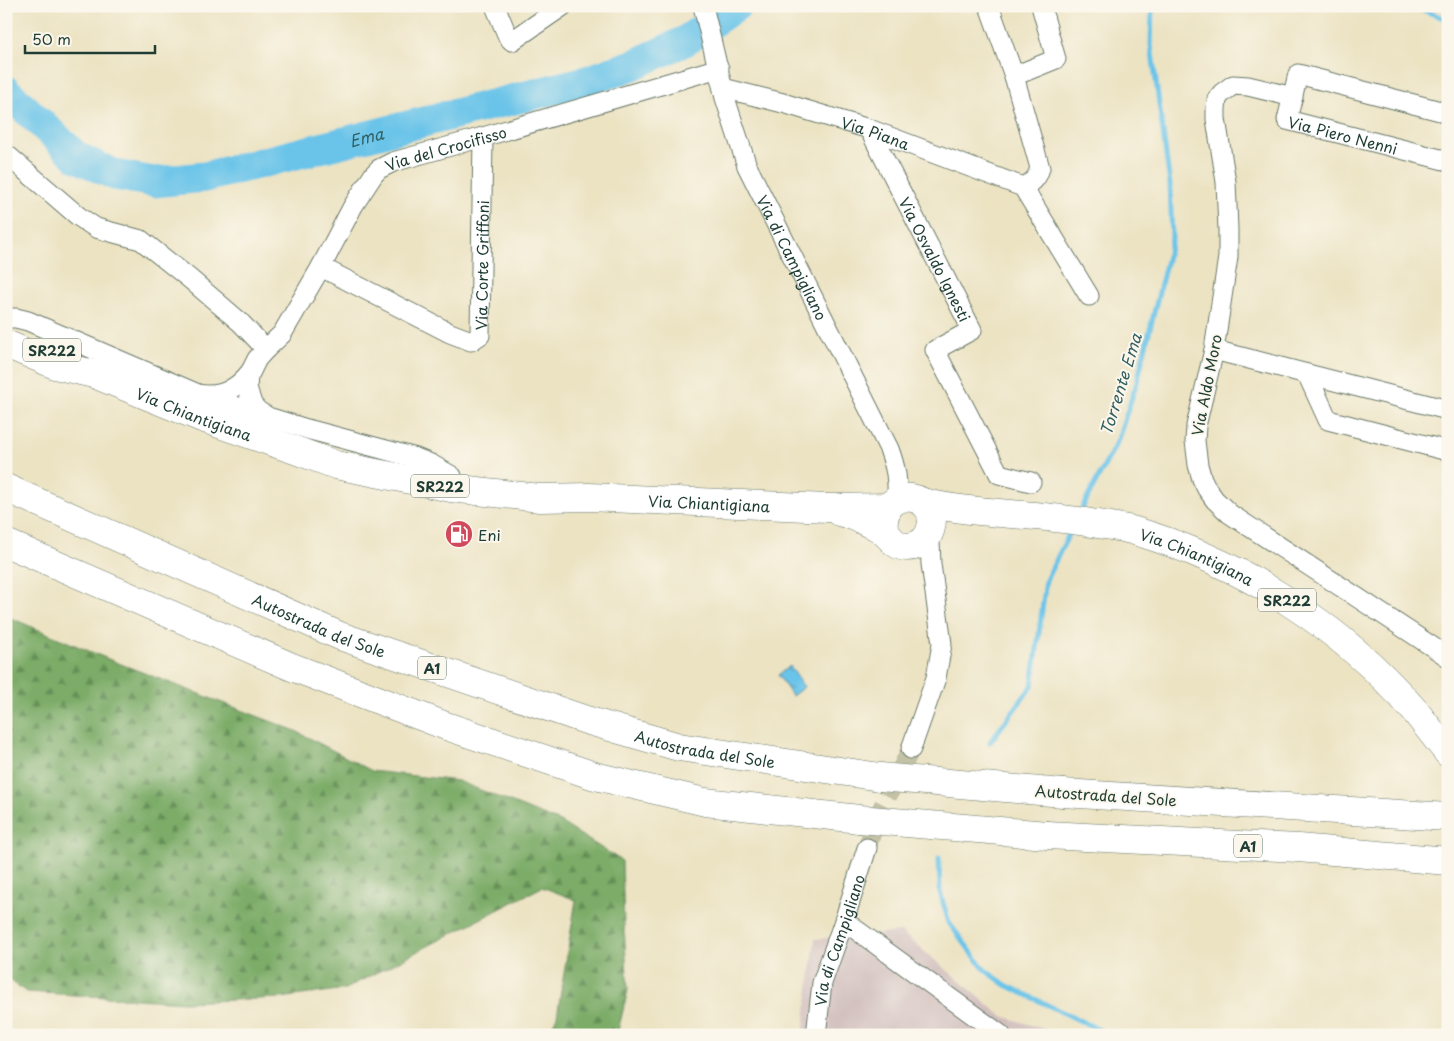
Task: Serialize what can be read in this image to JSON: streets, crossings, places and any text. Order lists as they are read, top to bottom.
{
  "streets": {
    "main road": [
      "SR222",
      "Via Chiantigiana",
      "Autostrada del Sole",
      "A1"
    ],
    "street": [
      "Via Piero Nenni",
      "Via Piana",
      "Via del Crocifisso",
      "Via di Campigliano",
      "Via Osvaldo Ignesti",
      "Via Corte Griffoni",
      "Via Aldo Moro"
    ]
  },
  "crossings": [
    ["Via Piero Nenni", "Via Aldo Moro"],
    ["Via Piana", "Via di Campigliano"],
    ["Via Piana", "Via Osvaldo Ignesti"],
    ["Via del Crocifisso", "Via di Campigliano"],
    ["Via del Crocifisso", "Via Corte Griffoni"],
    ["Via del Crocifisso", "Via Chiantigiana"],
    ["Via di Campigliano", "Via Chiantigiana"]
  ],
  "water": ["Ema", "Torrente Ema"],
  "places": {
    "fuel station": ["Eni"]
  },
  "scale_bar": "50 m"
}
